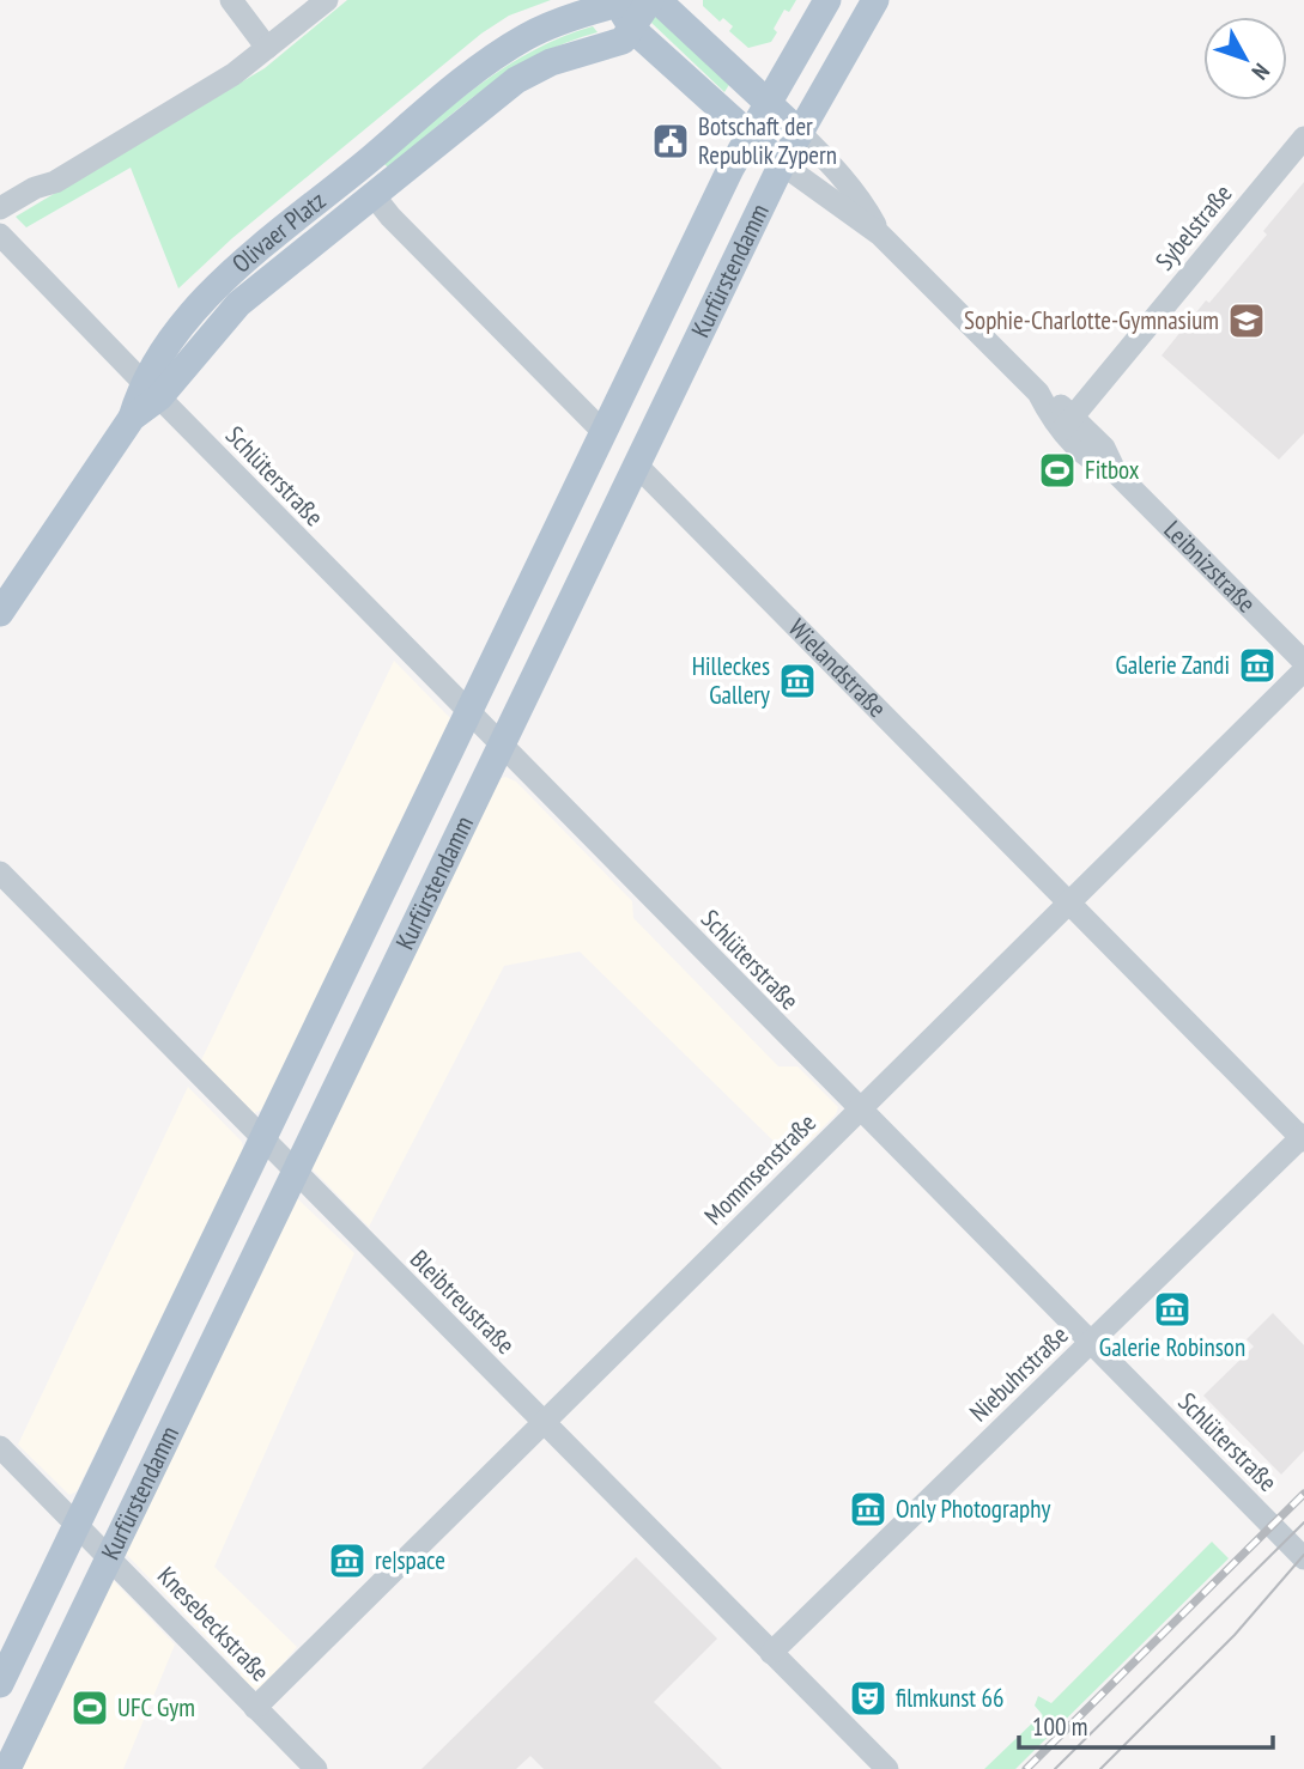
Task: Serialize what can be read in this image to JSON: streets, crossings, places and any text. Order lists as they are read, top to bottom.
{
  "streets": {
    "main road": [
      "Olivaer Platz",
      "Kurfürstendamm",
      "Leibnizstraße",
      "Wielandstraße"
    ],
    "street": [
      "Sybelstraße",
      "Schlüterstraße",
      "Mommsenstraße",
      "Bleibtreustraße",
      "Niebuhrstraße",
      "Knesebeckstraße"
    ]
  },
  "crossings": [
    ["Sybelstraße", "Leibnizstraße"],
    ["Olivaer Platz", "Kurfürstendamm"],
    ["Olivaer Platz", "Schlüterstraße"],
    ["Olivaer Platz", "Leibnizstraße"],
    ["Olivaer Platz", "Wielandstraße"],
    ["Kurfürstendamm", "Schlüterstraße"],
    ["Kurfürstendamm", "Leibnizstraße"],
    ["Kurfürstendamm", "Wielandstraße"],
    ["Kurfürstendamm", "Bleibtreustraße"],
    ["Kurfürstendamm", "Knesebeckstraße"],
    ["Schlüterstraße", "Mommsenstraße"],
    ["Schlüterstraße", "Niebuhrstraße"],
    ["Wielandstraße", "Mommsenstraße"],
    ["Wielandstraße", "Niebuhrstraße"],
    ["Mommsenstraße", "Bleibtreustraße"],
    ["Mommsenstraße", "Knesebeckstraße"],
    ["Bleibtreustraße", "Niebuhrstraße"]
  ],
  "places": {
    "public building": ["Botschaft der Republik Zypern"],
    "school or university": ["Sophie-Charlotte-Gymnasium"],
    "sports": ["Fitbox", "UFC Gym"],
    "museum": [
      "Galerie Zandi",
      "Hilleckes Gallery",
      "Galerie Robinson",
      "Only Photography",
      "re|space"
    ],
    "theatre": ["filmkunst 66"]
  },
  "scale_bar": "100 m",
  "north": "bottom right"
}
